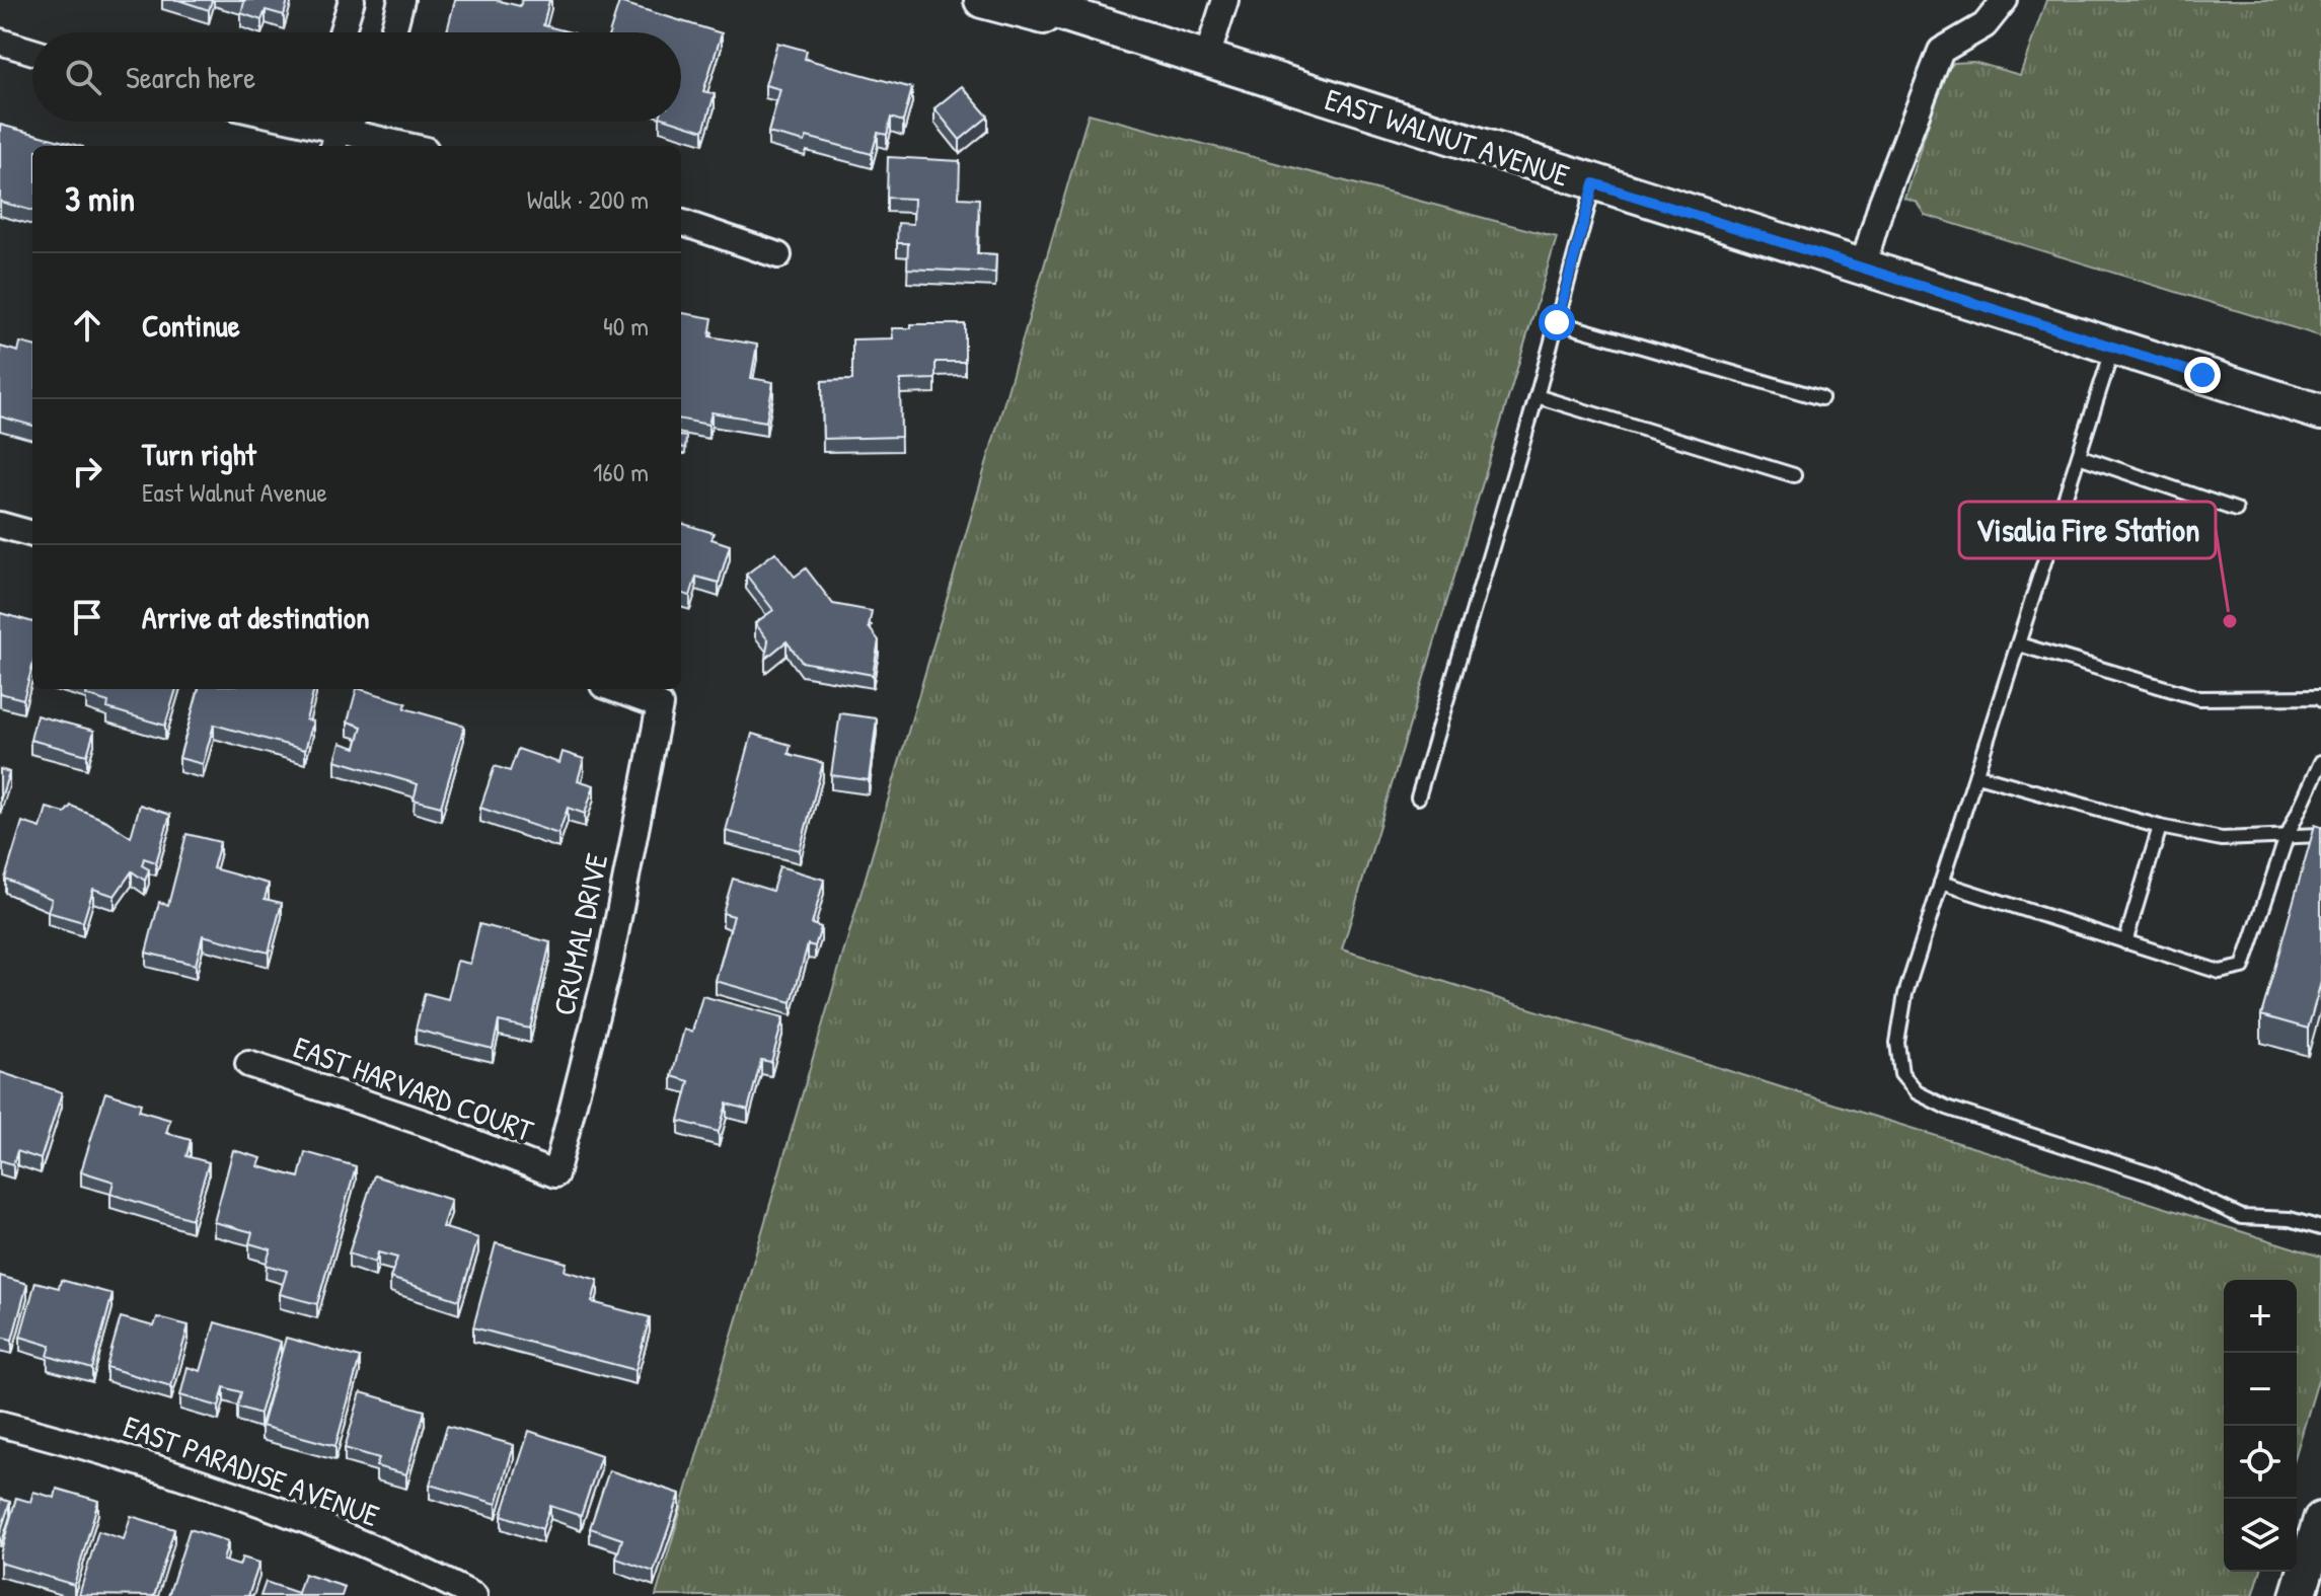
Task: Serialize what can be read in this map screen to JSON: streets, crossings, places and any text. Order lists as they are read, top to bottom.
{
  "streets": {
    "main road": ["EAST WALNUT AVENUE"],
    "street": ["CRUMAL DRIVE", "EAST HARVARD COURT", "EAST PARADISE AVENUE"]
  },
  "crossings": [
    ["CRUMAL DRIVE", "EAST HARVARD COURT"]
  ],
  "places": ["Visalia Fire Station"],
  "page": {
    "search": "Search here",
    "heading": ["3 min", "Walk · 200 m"],
    "list": [
      ["Continue", "40 m"],
      ["Turn right", "East Walnut Avenue", "160 m"],
      "Arrive at destination"
    ],
    "map_buttons": ["+", "−"]
  }
}
